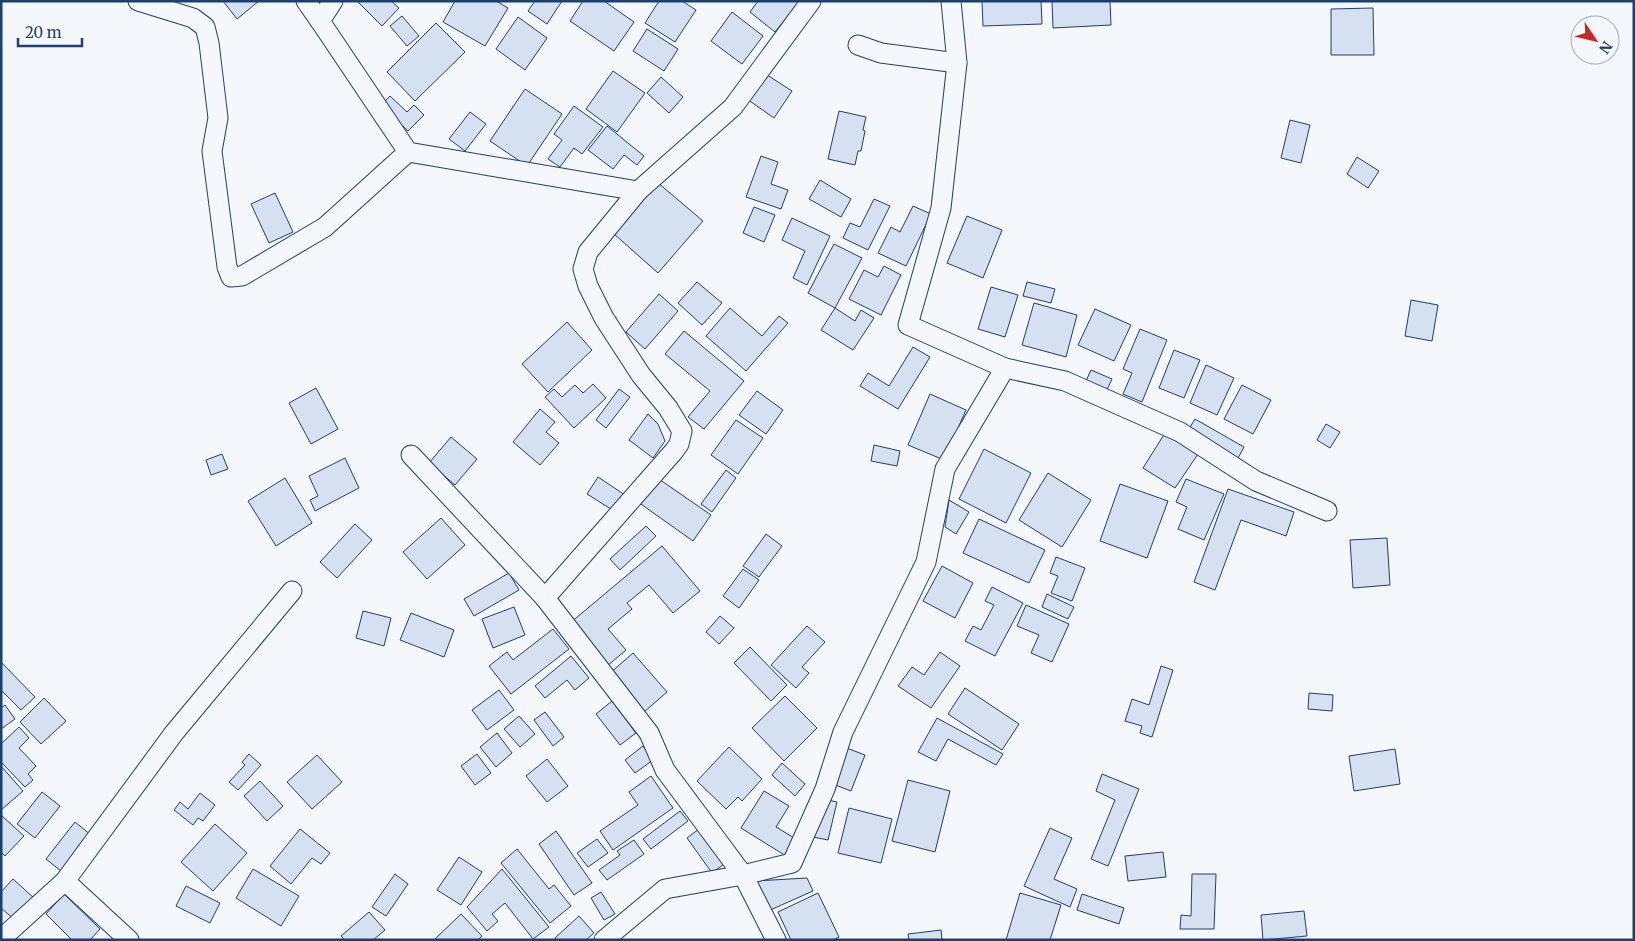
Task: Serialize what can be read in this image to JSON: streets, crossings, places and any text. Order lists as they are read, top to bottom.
{
  "scale_bar": "20 m",
  "north": "bottom right"
}
